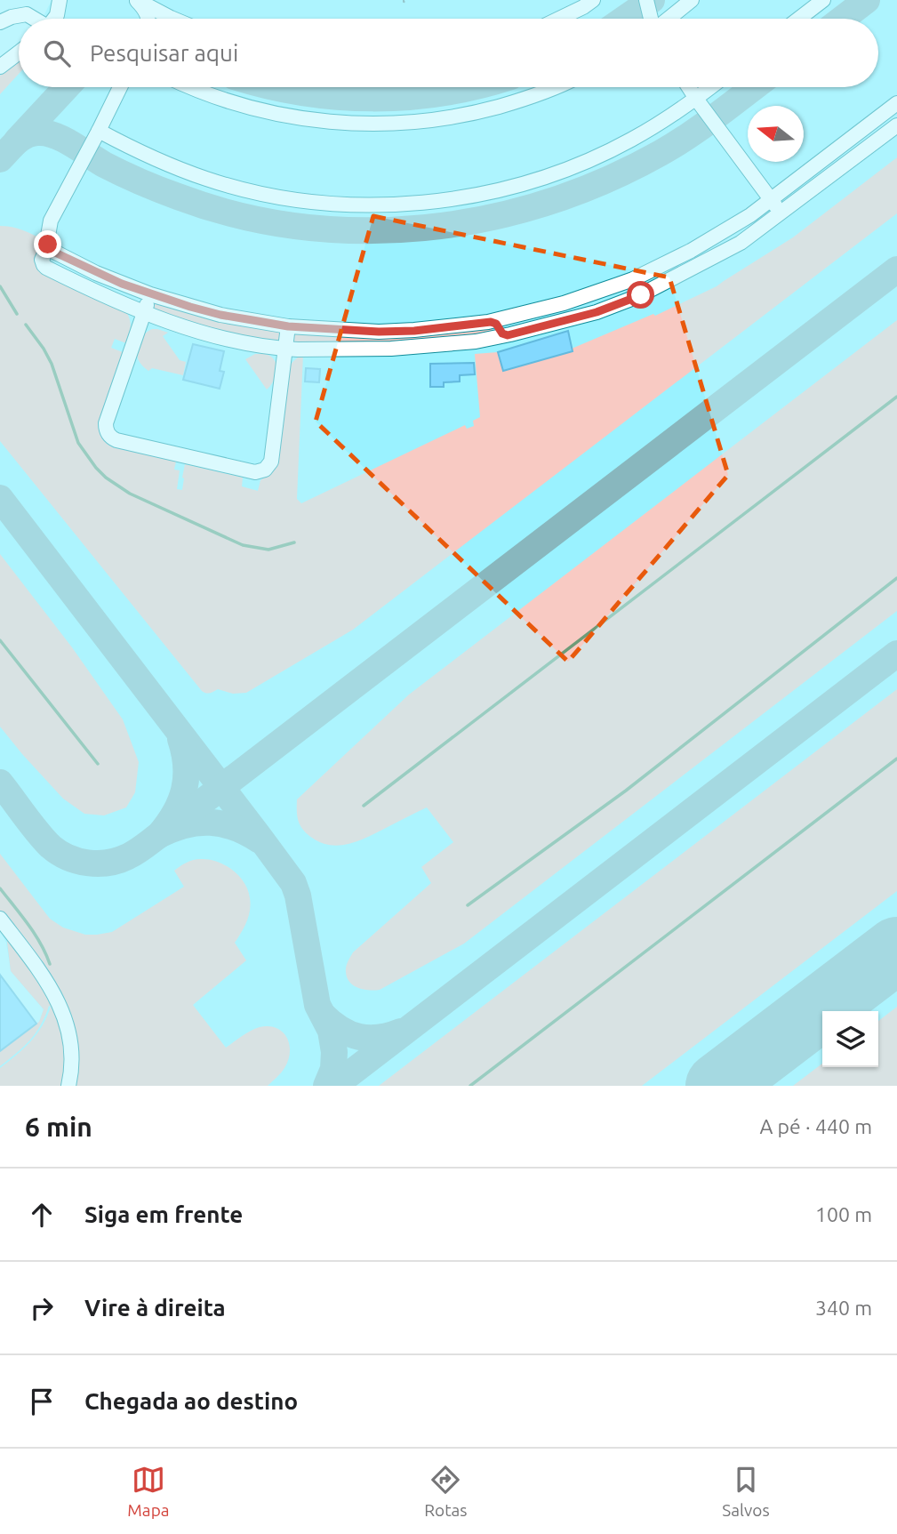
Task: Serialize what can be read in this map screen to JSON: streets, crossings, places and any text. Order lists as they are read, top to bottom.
{
  "north": "left",
  "page": {
    "search": "Pesquisar aqui",
    "heading": ["6 min", "A pé · 440 m"],
    "list": [
      ["Siga em frente", "100 m"],
      ["Vire à direita", "340 m"],
      "Chegada ao destino"
    ],
    "nav": ["Mapa", "Rotas", "Salvos"]
  }
}
